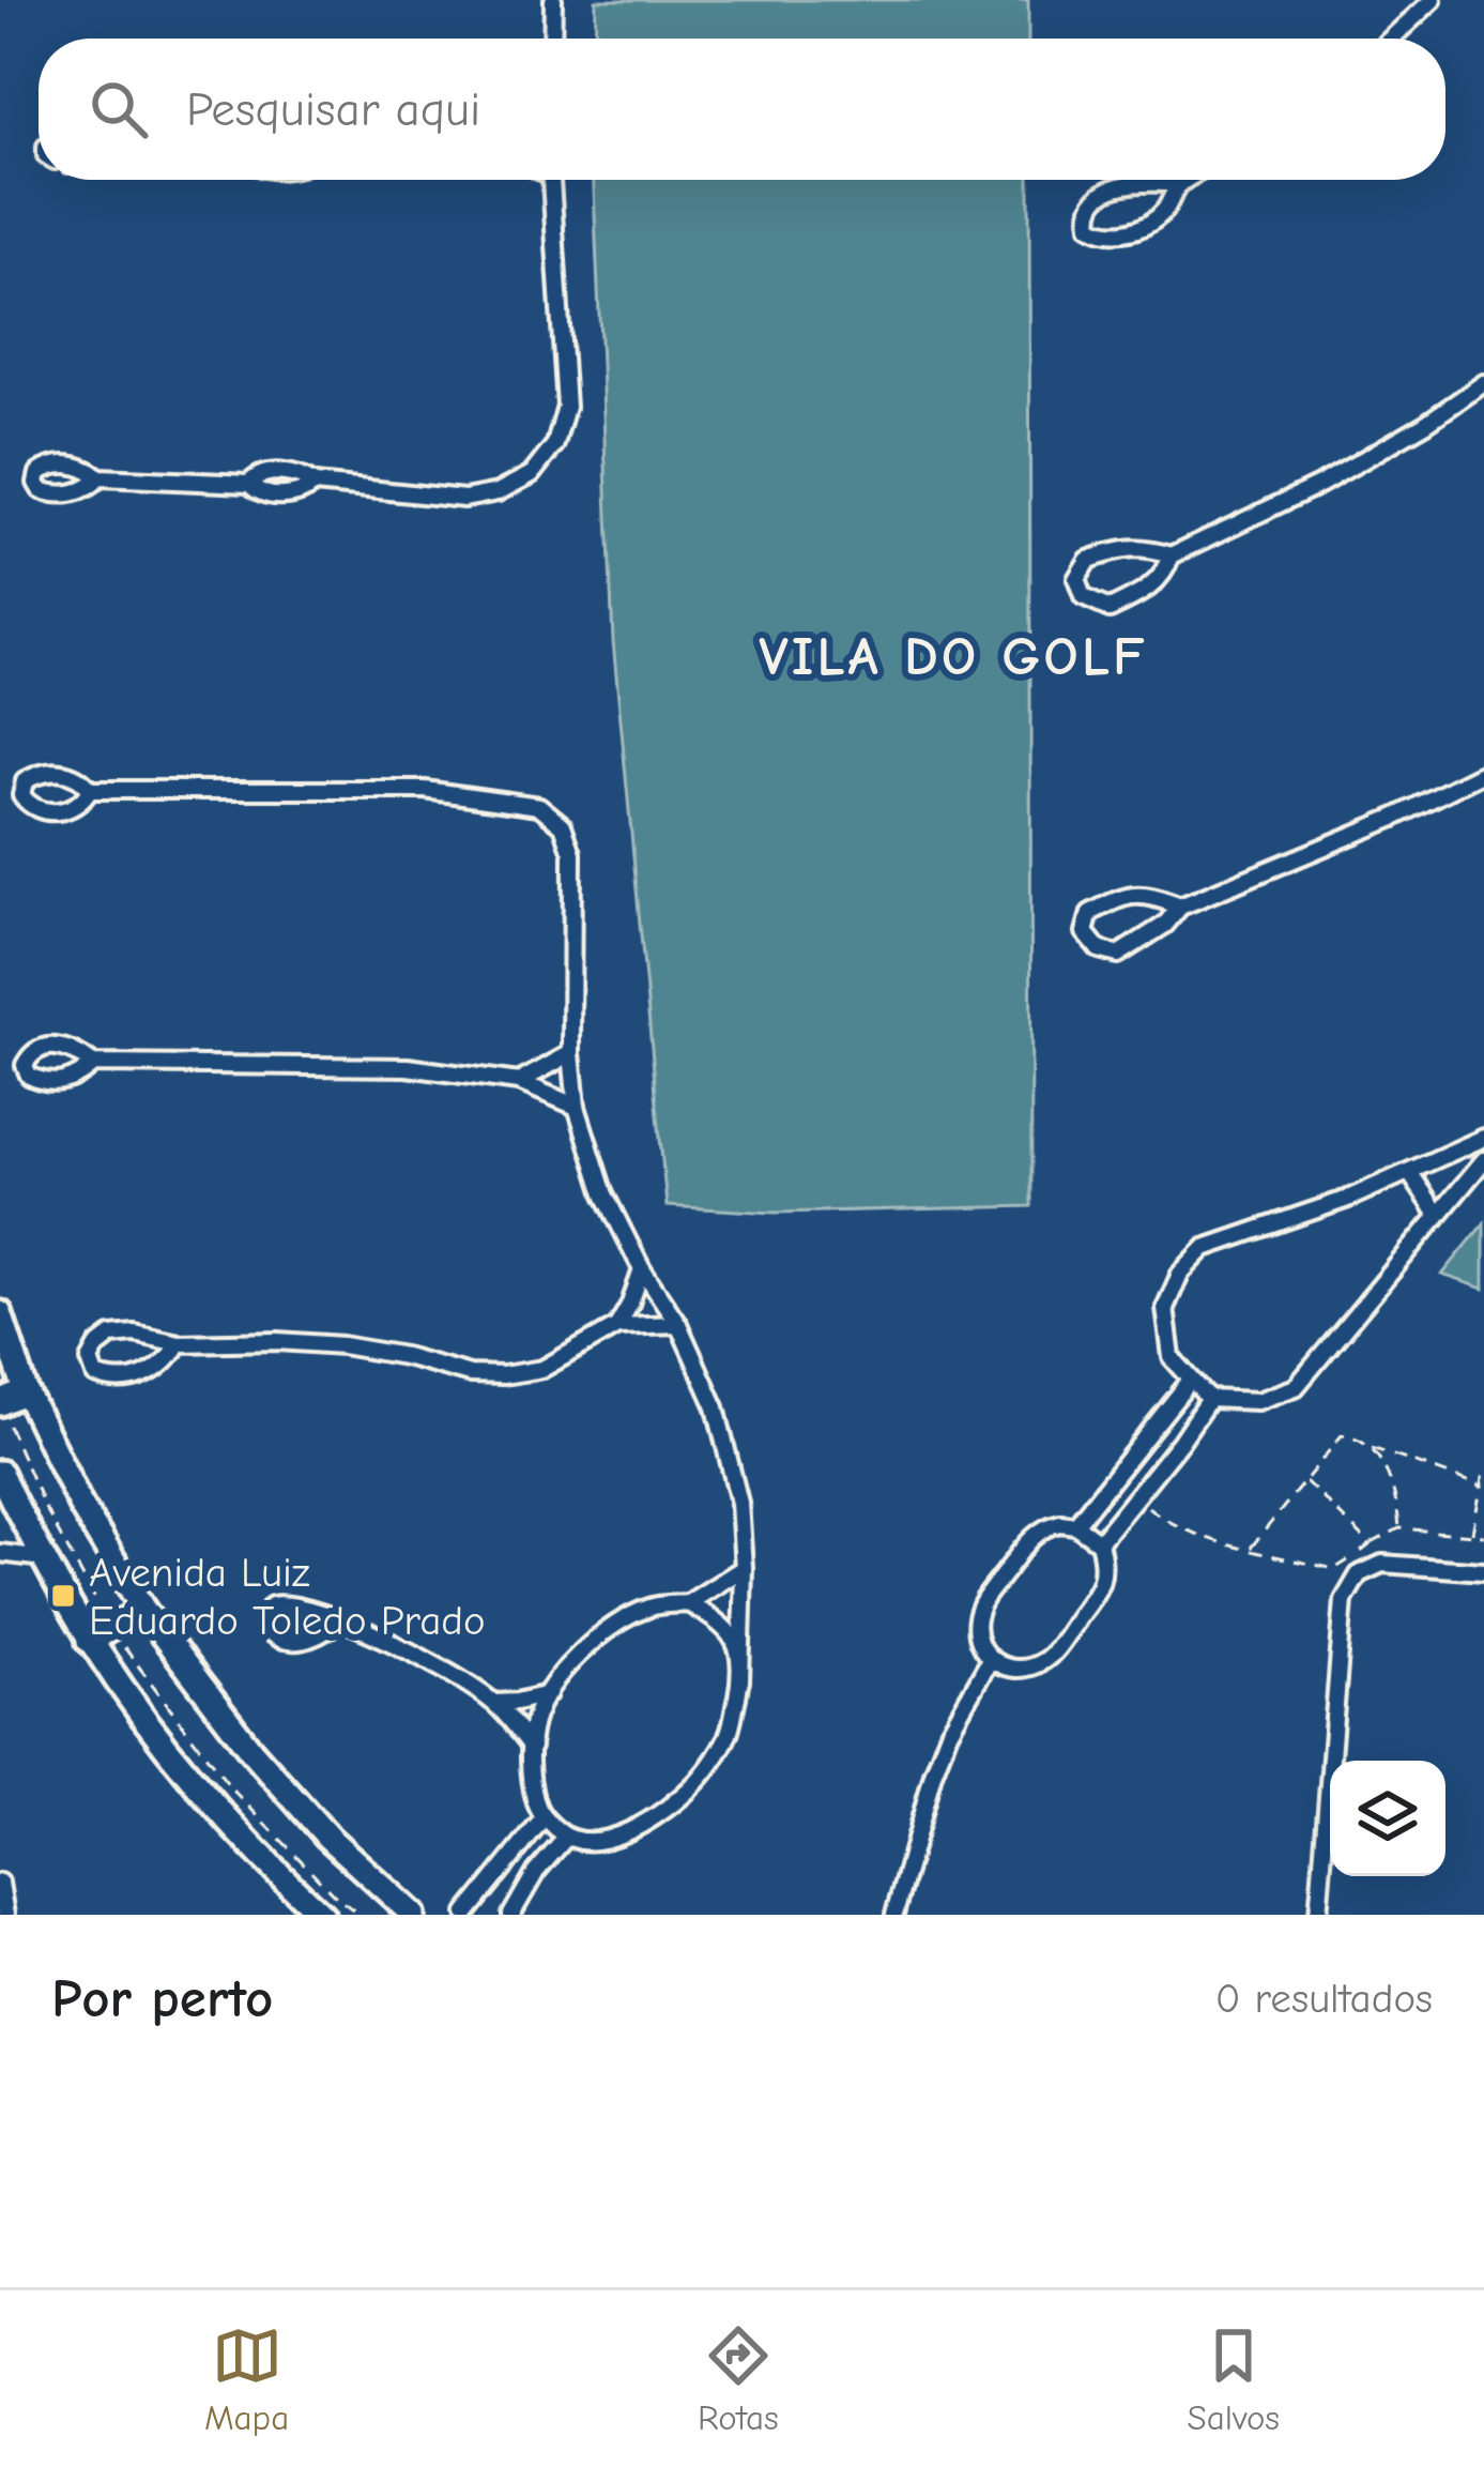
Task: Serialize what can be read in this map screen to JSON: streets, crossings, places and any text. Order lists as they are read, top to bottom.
{
  "districts": ["VILA DO GOLF"],
  "places": {
    "transit": ["Avenida Luiz Eduardo Toledo Prado"]
  },
  "page": {
    "search": "Pesquisar aqui",
    "heading": ["Por perto", "0 resultados"],
    "nav": ["Mapa", "Rotas", "Salvos"]
  }
}
